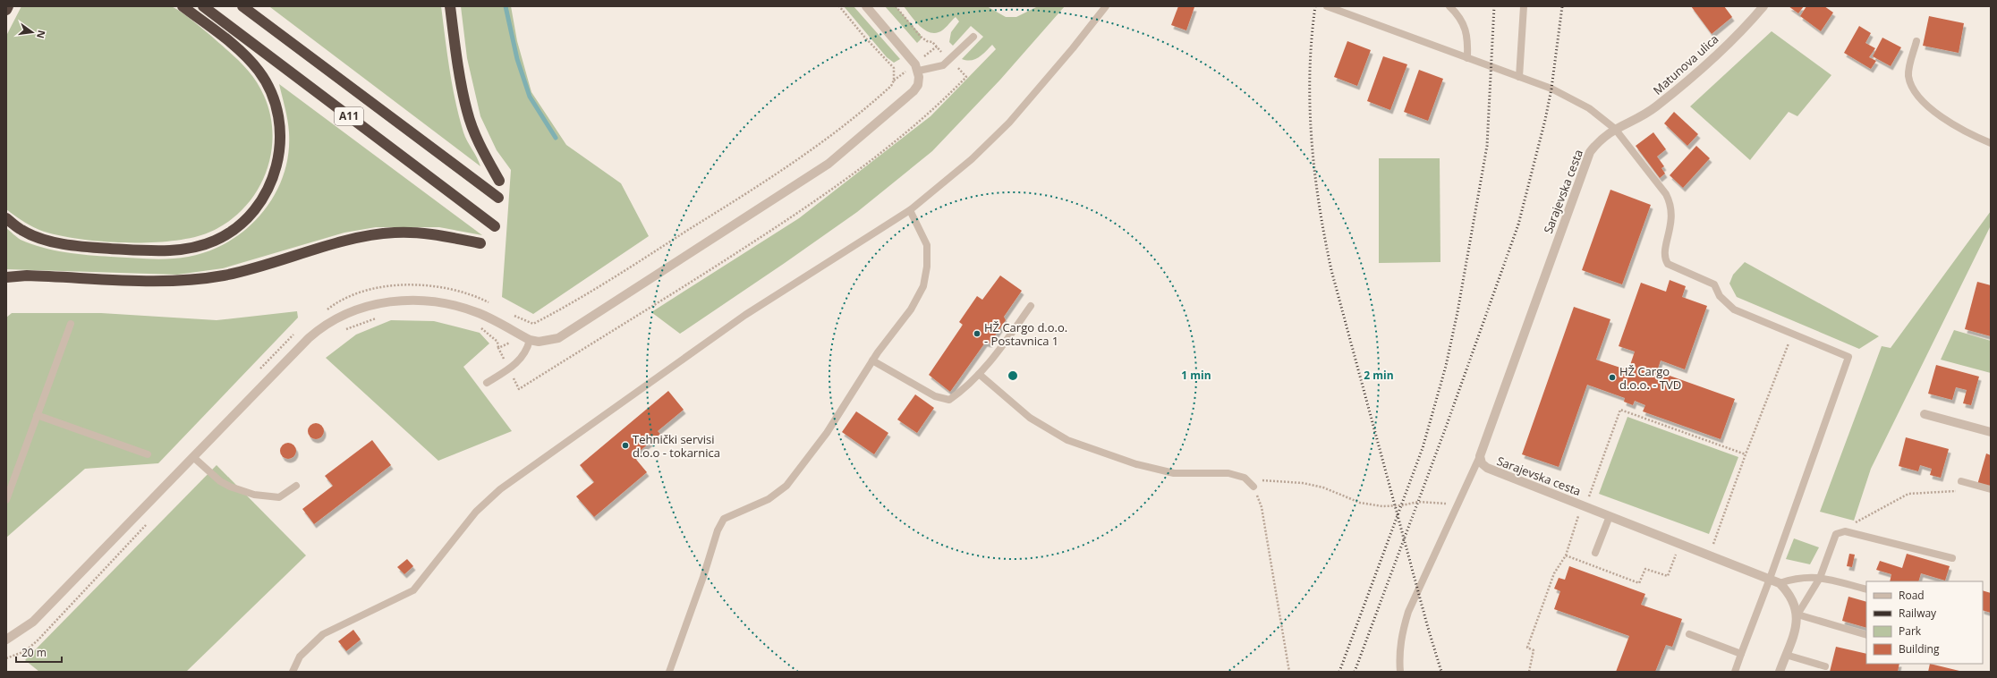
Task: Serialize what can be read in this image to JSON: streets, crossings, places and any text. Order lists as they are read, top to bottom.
{
  "streets": {
    "highway": ["A11"],
    "street": ["Matunova ulica", "Sarajevska cesta"]
  },
  "crossings": [
    ["Matunova ulica", "Sarajevska cesta"]
  ],
  "places": ["HŽ Cargo d.o.o. - Postavnica 1", "HŽ Cargo d.o.o. - TVD", "Tehnički servisi d.o.o - tokarnica"],
  "legend": [
    "Road",
    "Railway",
    "Park",
    "Building"
  ],
  "scale_bar": "20 m",
  "north": "right",
  "rings": ["1 min", "2 min"]
}
